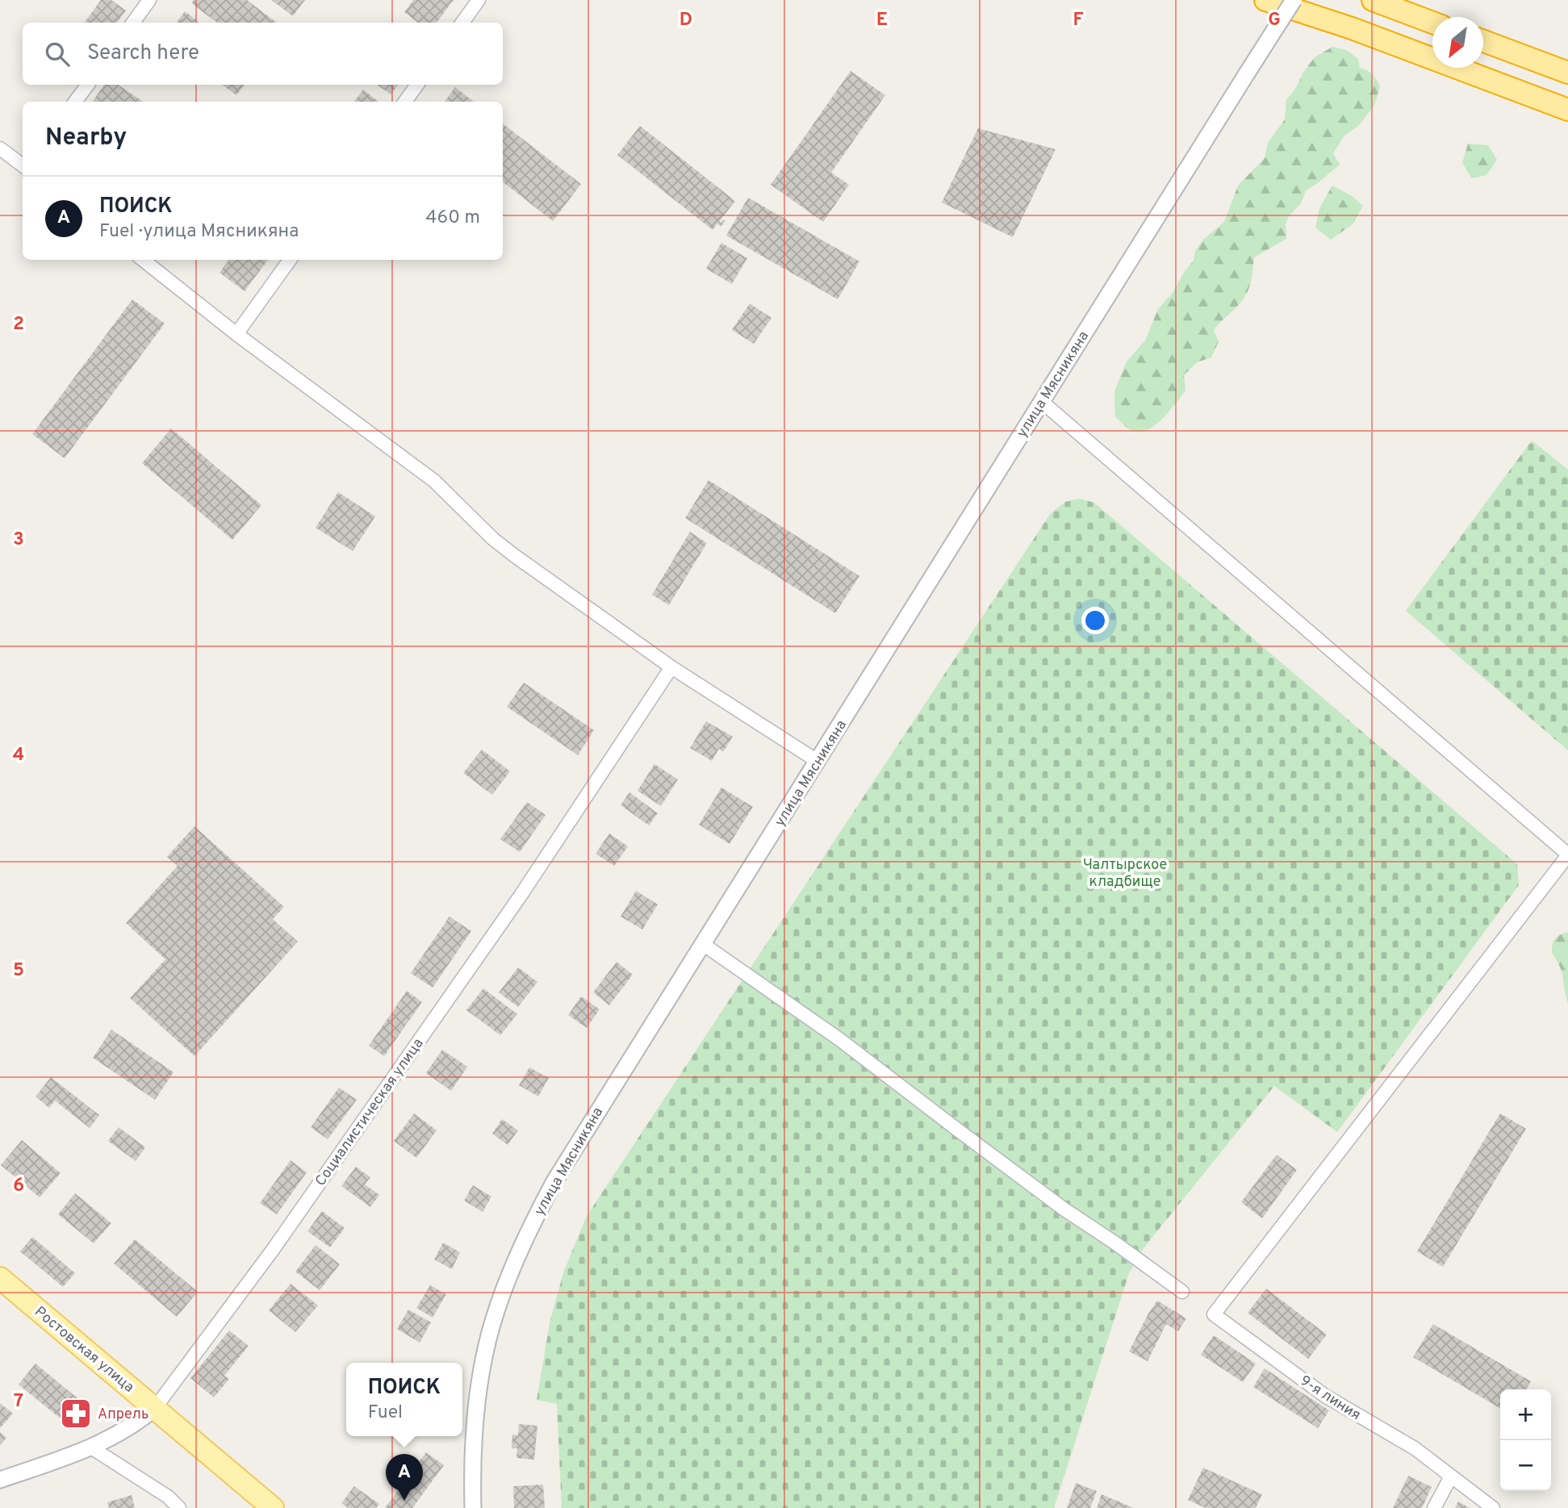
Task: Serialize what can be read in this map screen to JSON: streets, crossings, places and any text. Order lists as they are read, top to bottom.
{
  "streets": {
    "main road": ["Ростовская улица"],
    "street": ["улица Мясникяна", "Социалистическая улица", "9-я линия"]
  },
  "crossings": [
    ["Социалистическая улица", "Ростовская улица"]
  ],
  "parks": ["Чалтырское кладбище"],
  "places": {
    "pharmacy": ["Апрель"]
  },
  "north": "bottom left",
  "page": {
    "search": "Search here",
    "heading": "Nearby",
    "list": [
      {
        "mark": "A",
        "name": "ПОИСК",
        "note": "Fuel · улица Мясникяна",
        "value": "460 m"
      }
    ],
    "popup": ["ПОИСК", "Fuel"],
    "map_buttons": ["+", "−"],
    "pins": "A"
  },
  "grid": {
    "columns": [
      "D",
      "E",
      "F",
      "G"
    ],
    "rows": [
      "2",
      "3",
      "4",
      "5",
      "6",
      "7"
    ]
  }
}
